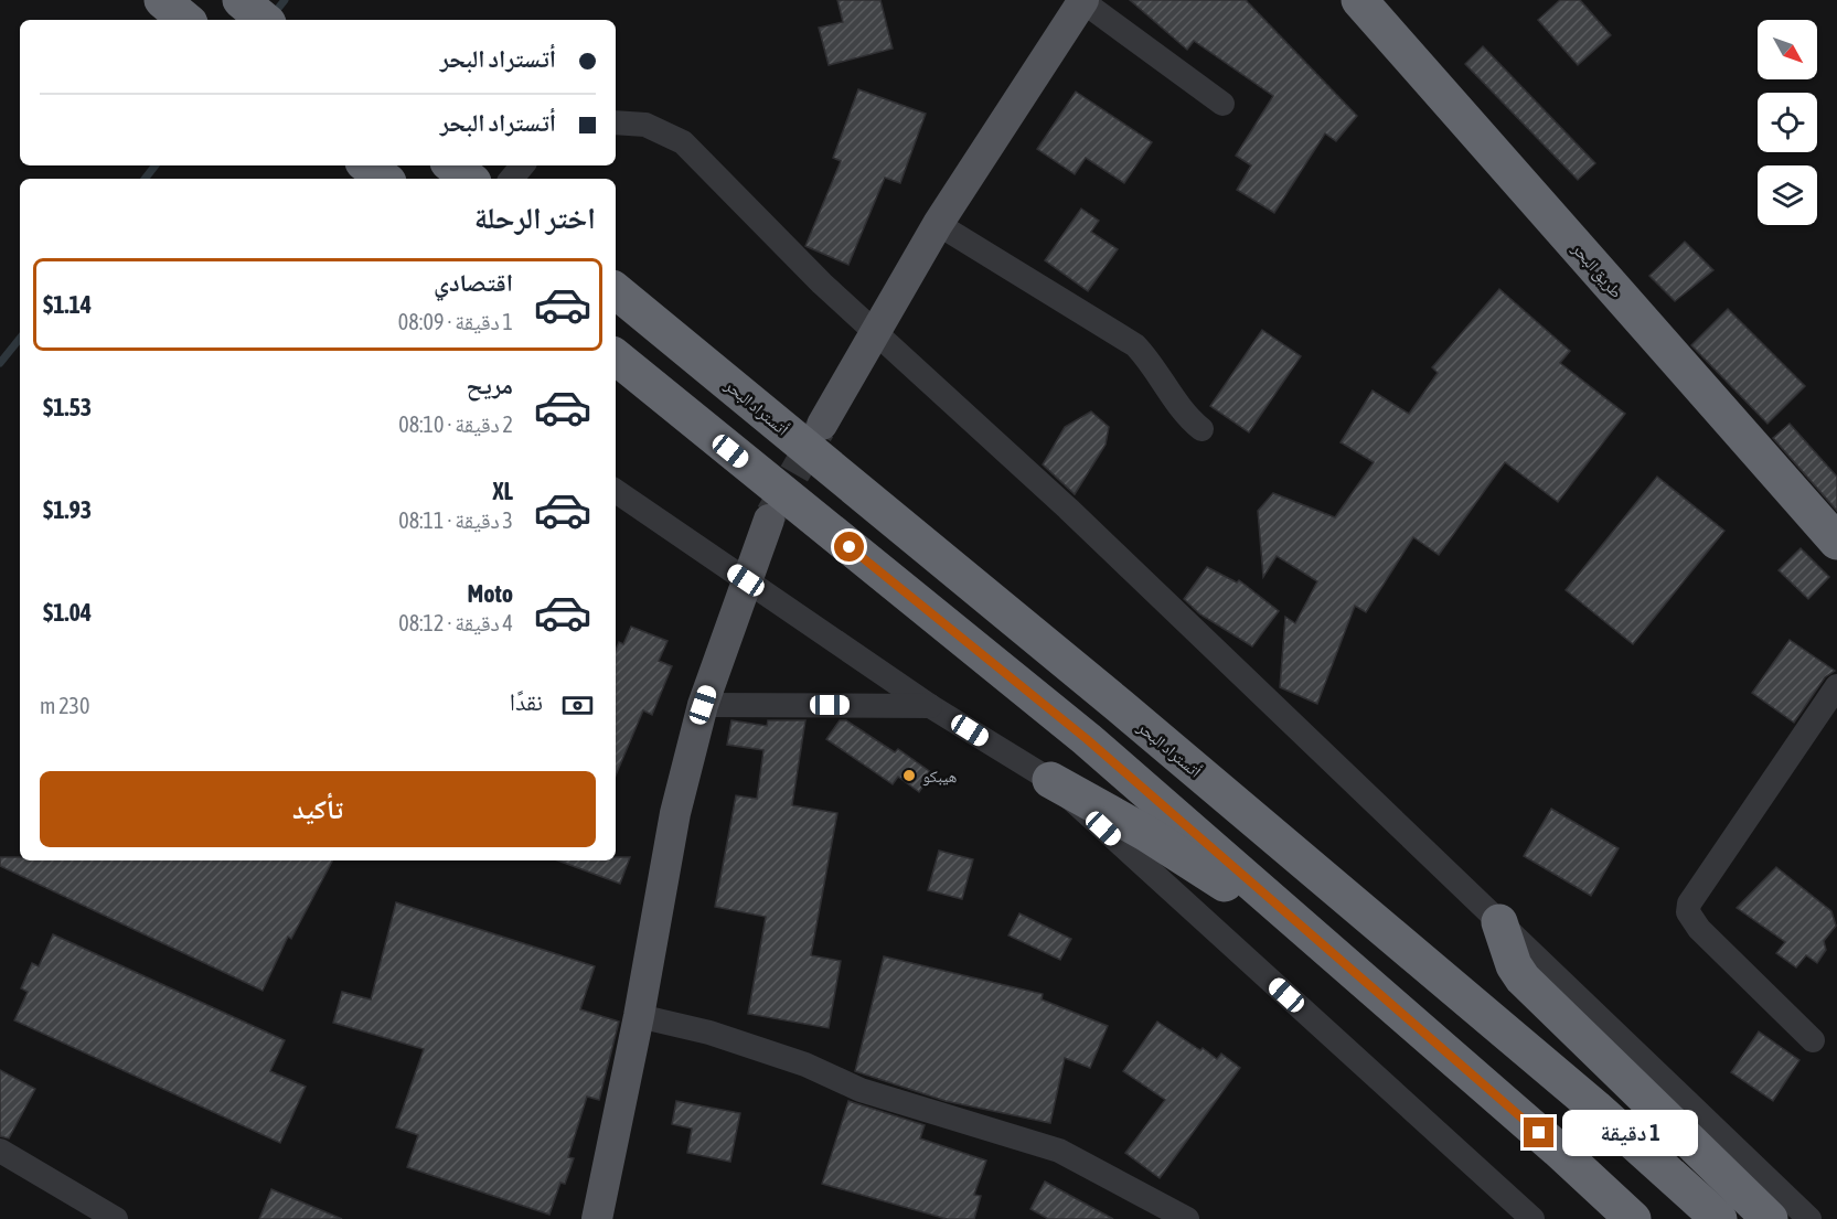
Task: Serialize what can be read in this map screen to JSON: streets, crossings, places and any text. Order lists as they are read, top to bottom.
{
  "streets": {
    "highway": ["طريق البحر", "أتستراد البحر"]
  },
  "places": ["هيبكو"],
  "north": "bottom right",
  "page": {
    "banner": ["أتستراد البحر", "أتستراد البحر"],
    "heading": "اختر الرحلة",
    "list": [
      {
        "name": "اقتصادي",
        "note": "1 دقيقة · 08:09",
        "value": "$1.14"
      },
      {
        "name": "مريح",
        "note": "2 دقيقة · 08:10",
        "value": "$1.53"
      },
      {
        "name": "XL",
        "note": "3 دقيقة · 08:11",
        "value": "$1.93"
      },
      {
        "name": "Moto",
        "note": "4 دقيقة · 08:12",
        "value": "$1.04"
      }
    ],
    "pay": ["نقدًا", "230 m"],
    "buttons": "تأكيد",
    "bubble": "1 دقيقة"
  }
}
